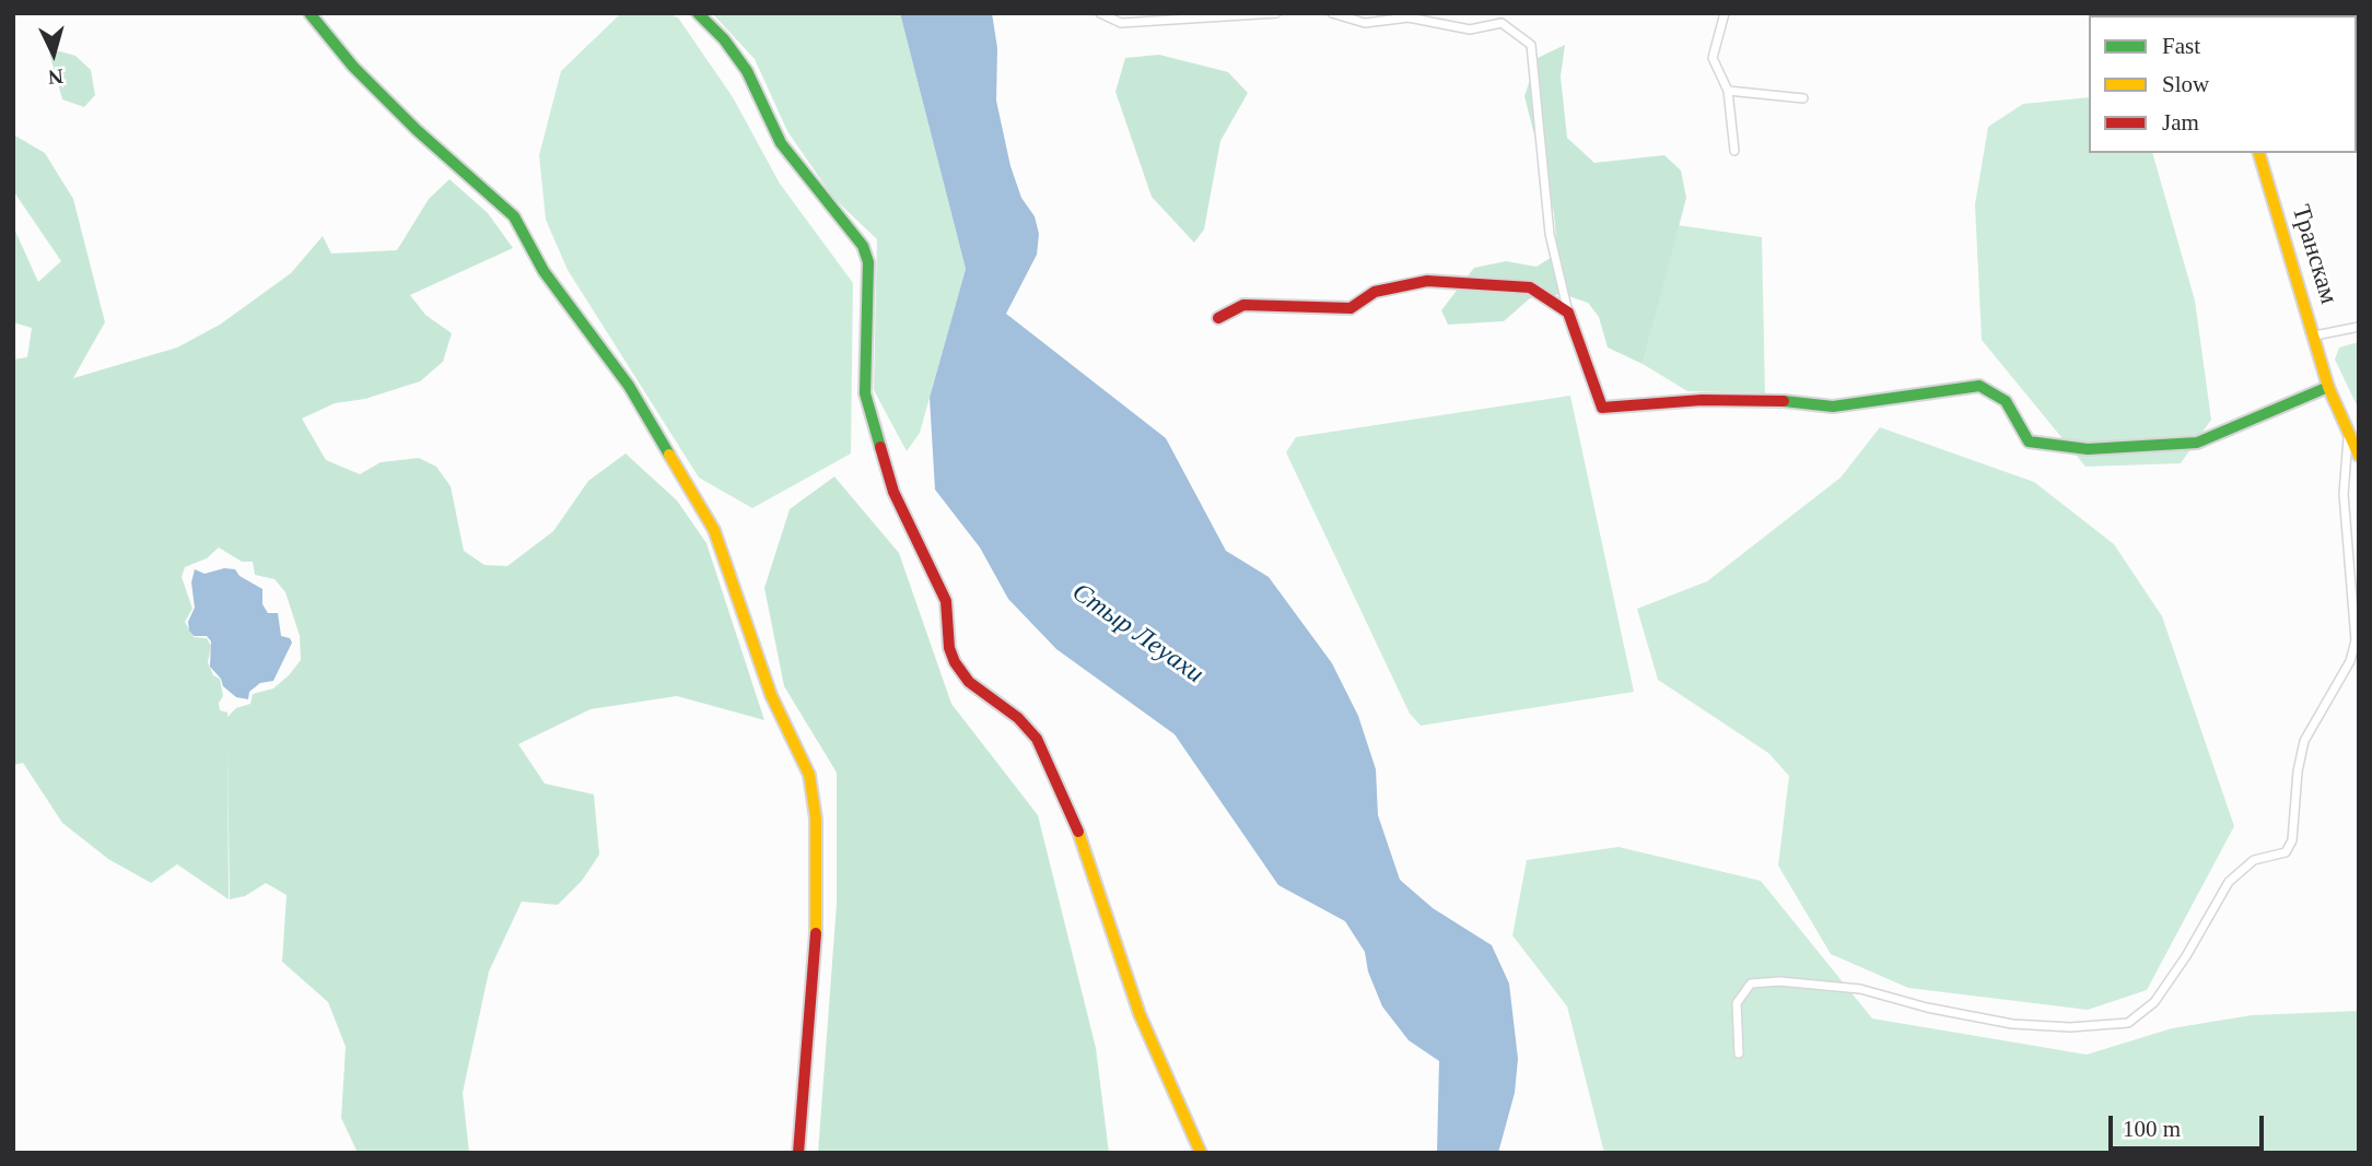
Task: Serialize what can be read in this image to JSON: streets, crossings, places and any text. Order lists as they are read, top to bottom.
{
  "streets": {
    "main road": ["Транскам"]
  },
  "water": ["Стыр Леуахи"],
  "legend": ["Fast", "Slow", "Jam"],
  "scale_bar": "100 m",
  "north": "bottom"
}
